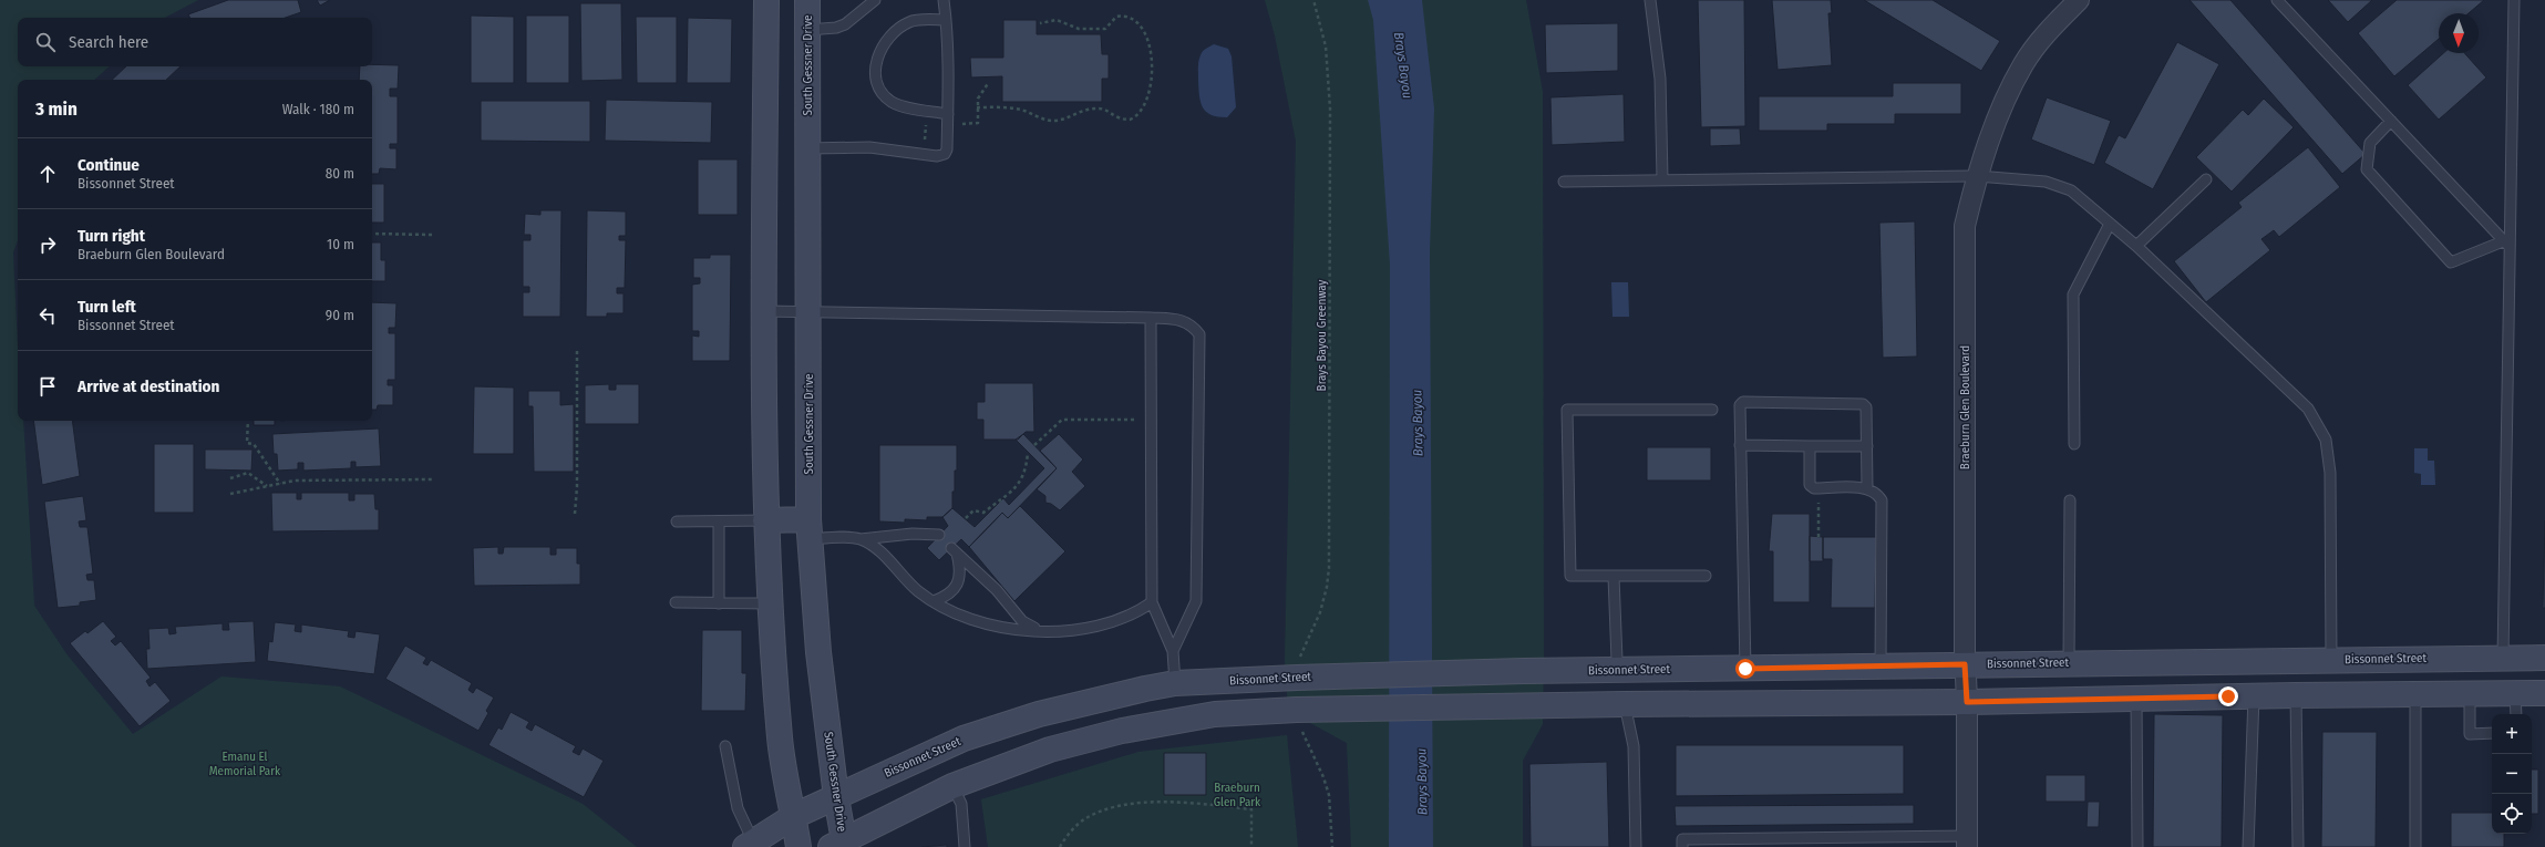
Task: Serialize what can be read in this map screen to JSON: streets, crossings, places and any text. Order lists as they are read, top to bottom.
{
  "streets": {
    "main road": ["South Gessner Drive", "Bissonnet Street"],
    "street": ["Braeburn Glen Boulevard"],
    "path": ["Brays Bayou Greenway"]
  },
  "crossings": [
    ["South Gessner Drive", "Bissonnet Street"],
    ["Brays Bayou Greenway", "Bissonnet Street"],
    ["Braeburn Glen Boulevard", "Bissonnet Street"]
  ],
  "water": ["Brays Bayou"],
  "parks": ["Emanu El Memorial Park", "Braeburn Glen Park"],
  "north": "bottom",
  "page": {
    "search": "Search here",
    "heading": ["3 min", "Walk · 180 m"],
    "list": [
      ["Continue", "Bissonnet Street", "80 m"],
      ["Turn right", "Braeburn Glen Boulevard", "10 m"],
      ["Turn left", "Bissonnet Street", "90 m"],
      "Arrive at destination"
    ],
    "map_buttons": ["+", "−"]
  }
}
